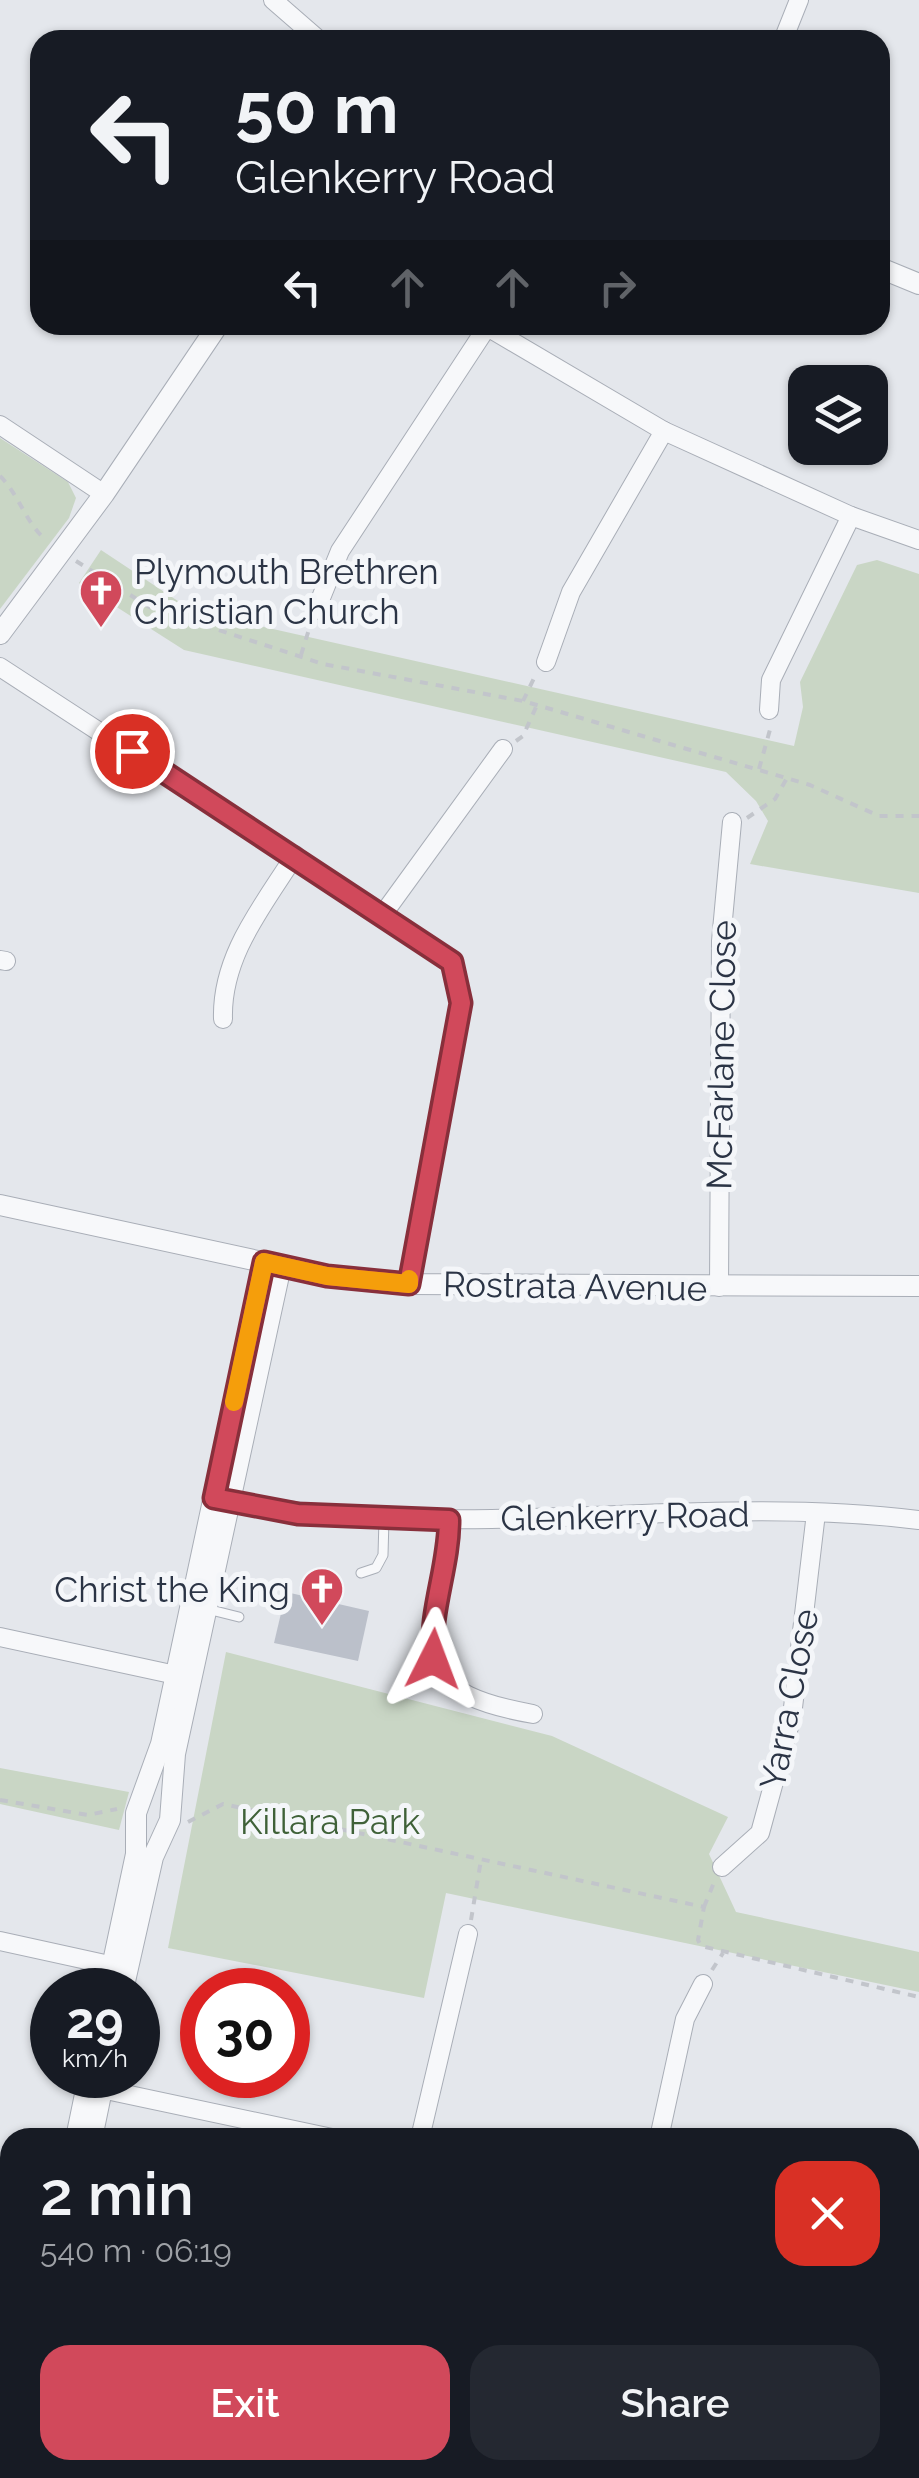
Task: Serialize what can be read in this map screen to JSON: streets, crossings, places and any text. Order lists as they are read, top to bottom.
{
  "streets": {
    "street": [
      "McFarlane Close",
      "Rostrata Avenue",
      "Glenkerry Road",
      "Yarra Close"
    ]
  },
  "crossings": [
    ["McFarlane Close", "Rostrata Avenue"],
    ["Glenkerry Road", "Yarra Close"]
  ],
  "parks": ["Killara Park"],
  "places": {
    "church": ["Plymouth Brethren Christian Church", "Christ the King"]
  },
  "page": {
    "turn": ["50 m", "Glenkerry Road"],
    "speed": "29 km/h",
    "limit": "30",
    "heading": ["2 min", "540 m · 06:19"],
    "buttons": ["Exit", "Share"]
  }
}
